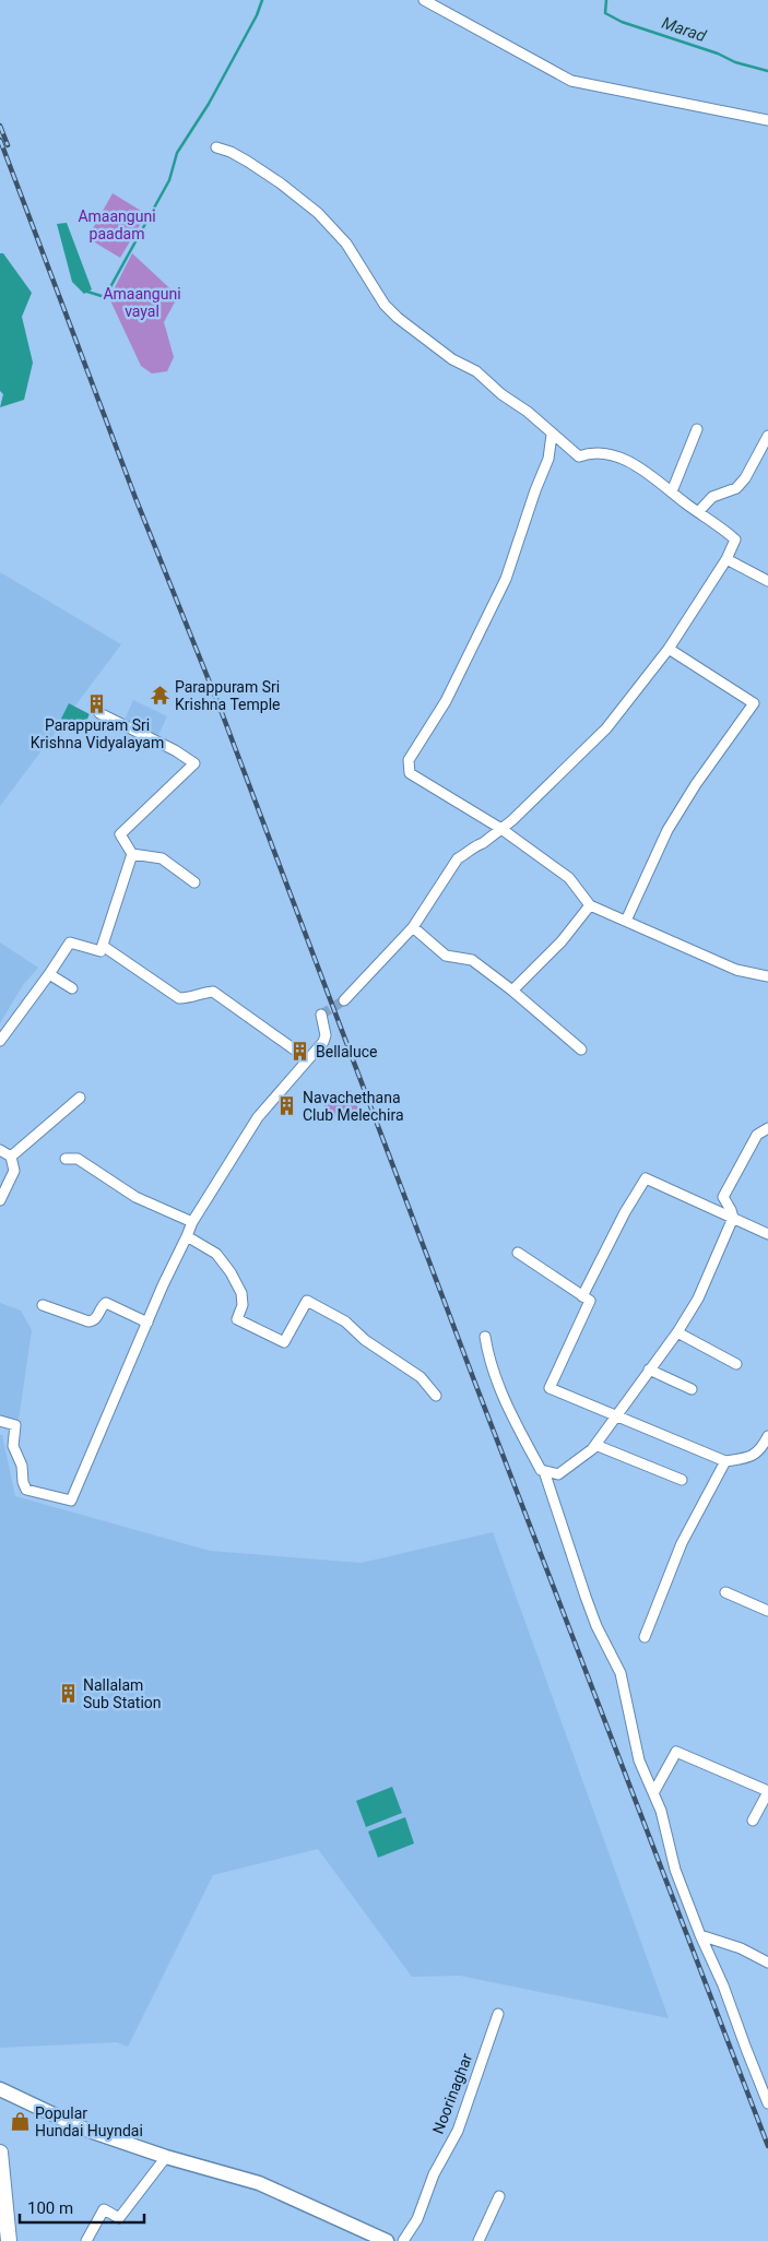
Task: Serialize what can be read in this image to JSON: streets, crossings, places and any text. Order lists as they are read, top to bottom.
{
  "streets": {
    "street": ["Noorinaghar"]
  },
  "water": ["Marad"],
  "parks": ["Amaanguni paadam", "Amaanguni vayal"],
  "places": {
    "temple": ["Parappuram Sri Krishna Temple"],
    "building": [
      "Parappuram Sri Krishna Vidyalayam",
      "Bellaluce",
      "Navachethana Club Melechira",
      "Nallalam Sub Station"
    ],
    "shop": ["Popular Hundai Huyndai"]
  },
  "scale_bar": "100 m"
}
